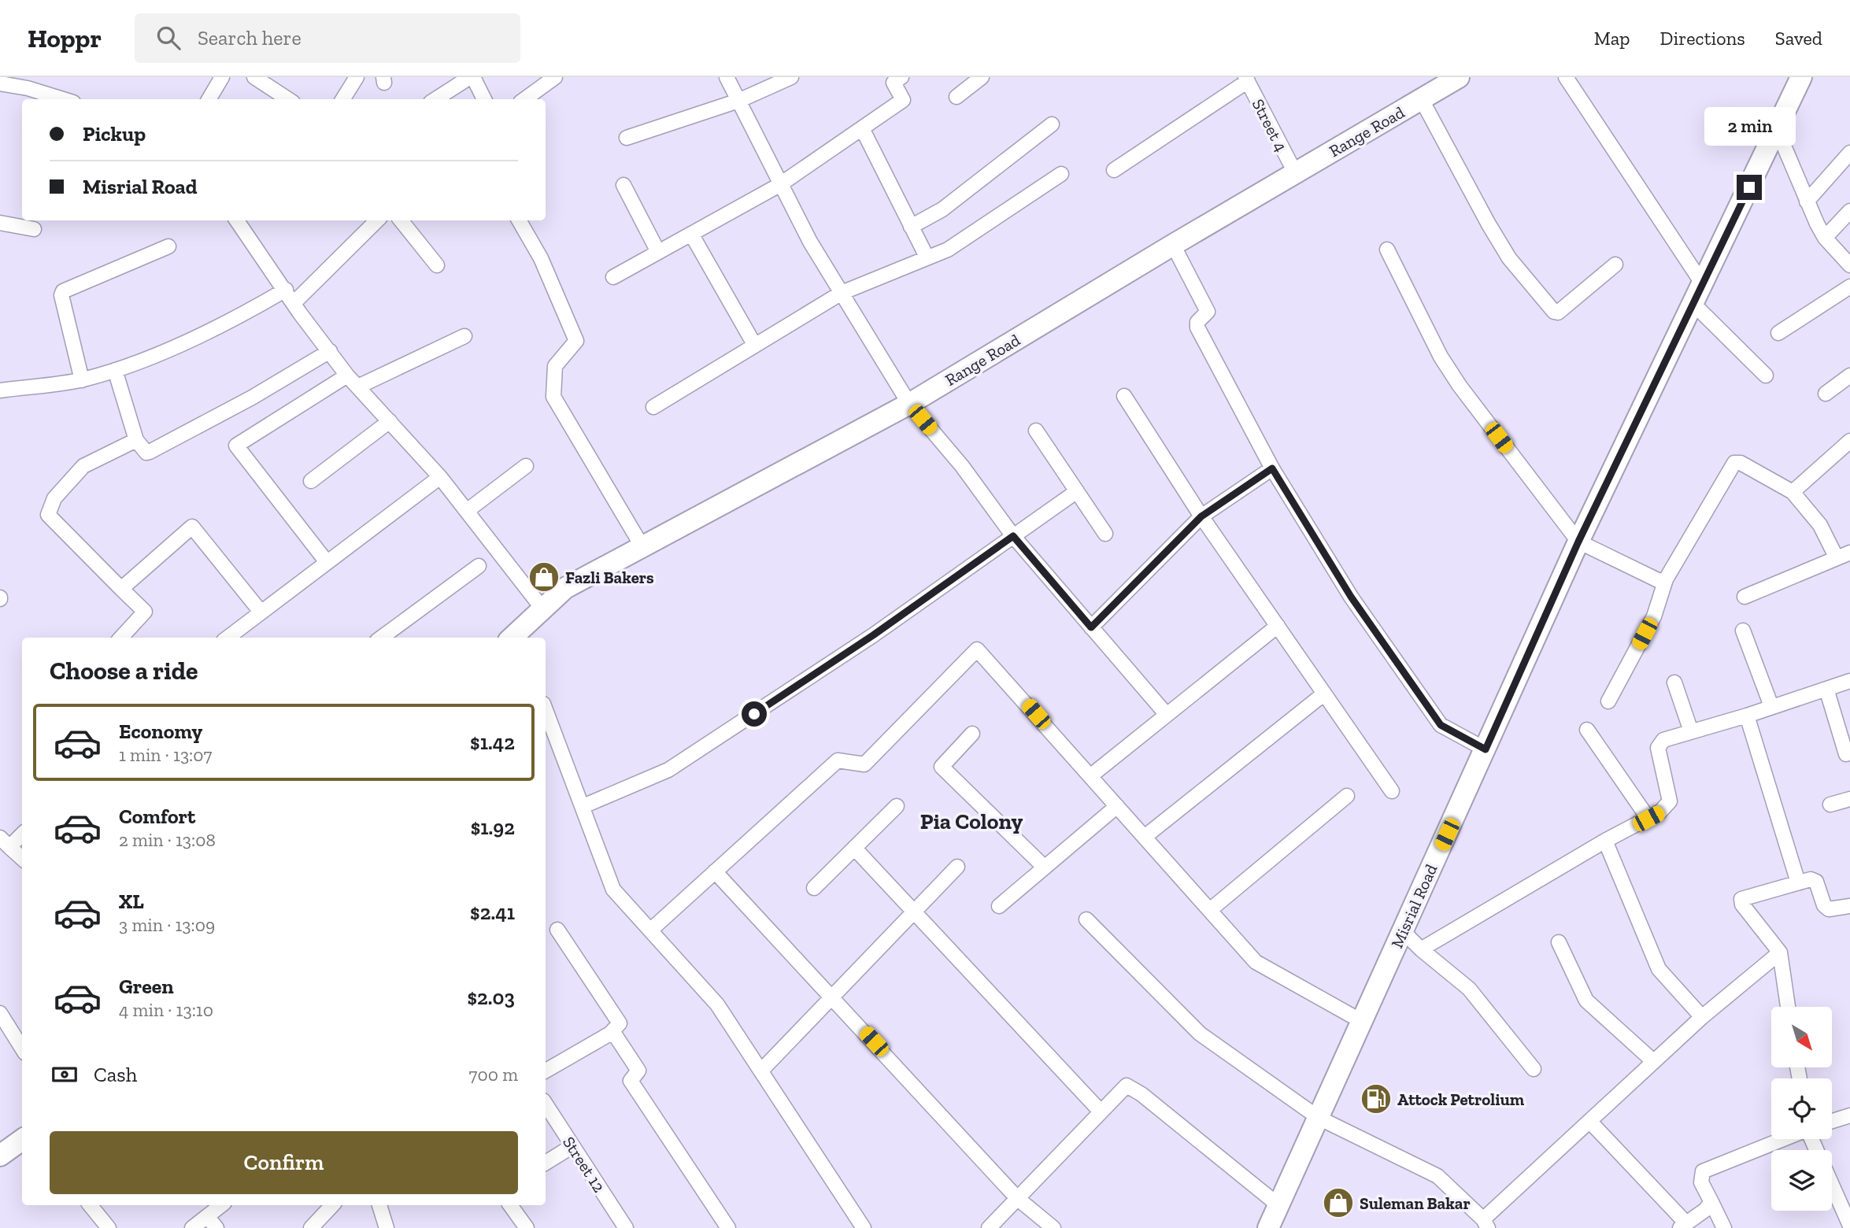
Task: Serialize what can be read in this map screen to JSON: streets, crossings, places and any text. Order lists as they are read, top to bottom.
{
  "streets": {
    "main road": ["Range Road", "Misrial Road"],
    "street": ["Street 4", "Street 12"]
  },
  "crossings": [
    ["Street 4", "Range Road"]
  ],
  "districts": ["Pia Colony"],
  "places": {
    "shop": ["Fazli Bakers", "Suleman Bakar"],
    "fuel station": ["Attock Petrolium"]
  },
  "north": "bottom right",
  "page": {
    "header": "Hoppr",
    "search": "Search here",
    "nav": ["Map", "Directions", "Saved"],
    "banner": ["Pickup", "Misrial Road"],
    "bubble": "2 min",
    "heading": "Choose a ride",
    "list": [
      {
        "name": "Economy",
        "note": "1 min · 13:07",
        "value": "$1.42"
      },
      {
        "name": "Comfort",
        "note": "2 min · 13:08",
        "value": "$1.92"
      },
      {
        "name": "XL",
        "note": "3 min · 13:09",
        "value": "$2.41"
      },
      {
        "name": "Green",
        "note": "4 min · 13:10",
        "value": "$2.03"
      }
    ],
    "pay": ["Cash", "700 m"],
    "buttons": "Confirm"
  }
}
